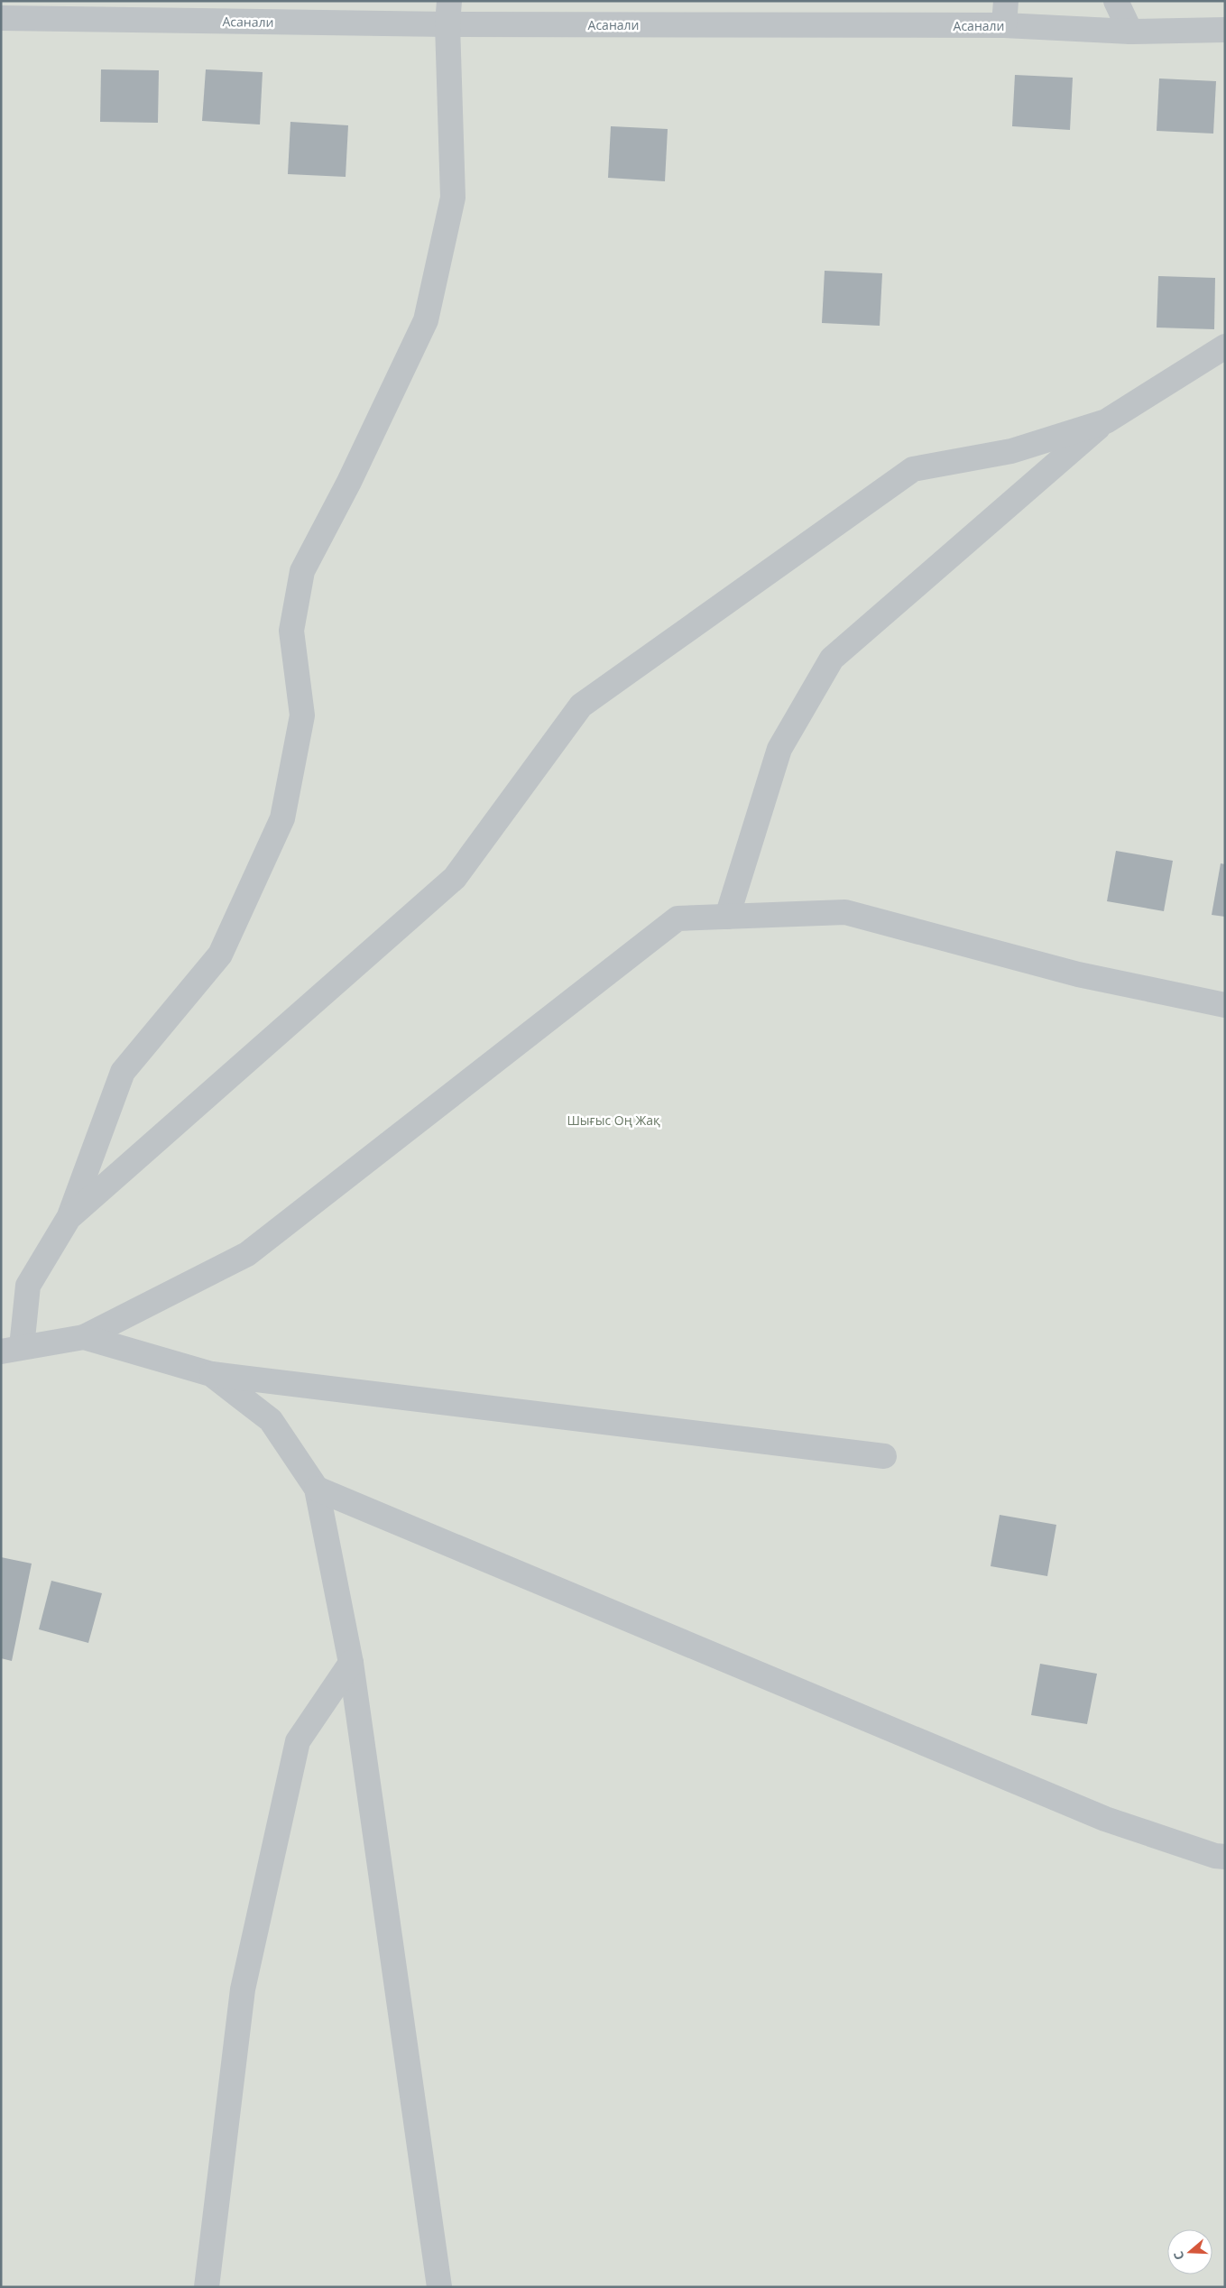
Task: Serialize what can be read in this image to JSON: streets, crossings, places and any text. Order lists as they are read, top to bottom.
{
  "streets": {
    "street": ["Асанали"]
  },
  "parks": ["Шығыс Оң Жақ"],
  "north": "left"
}
